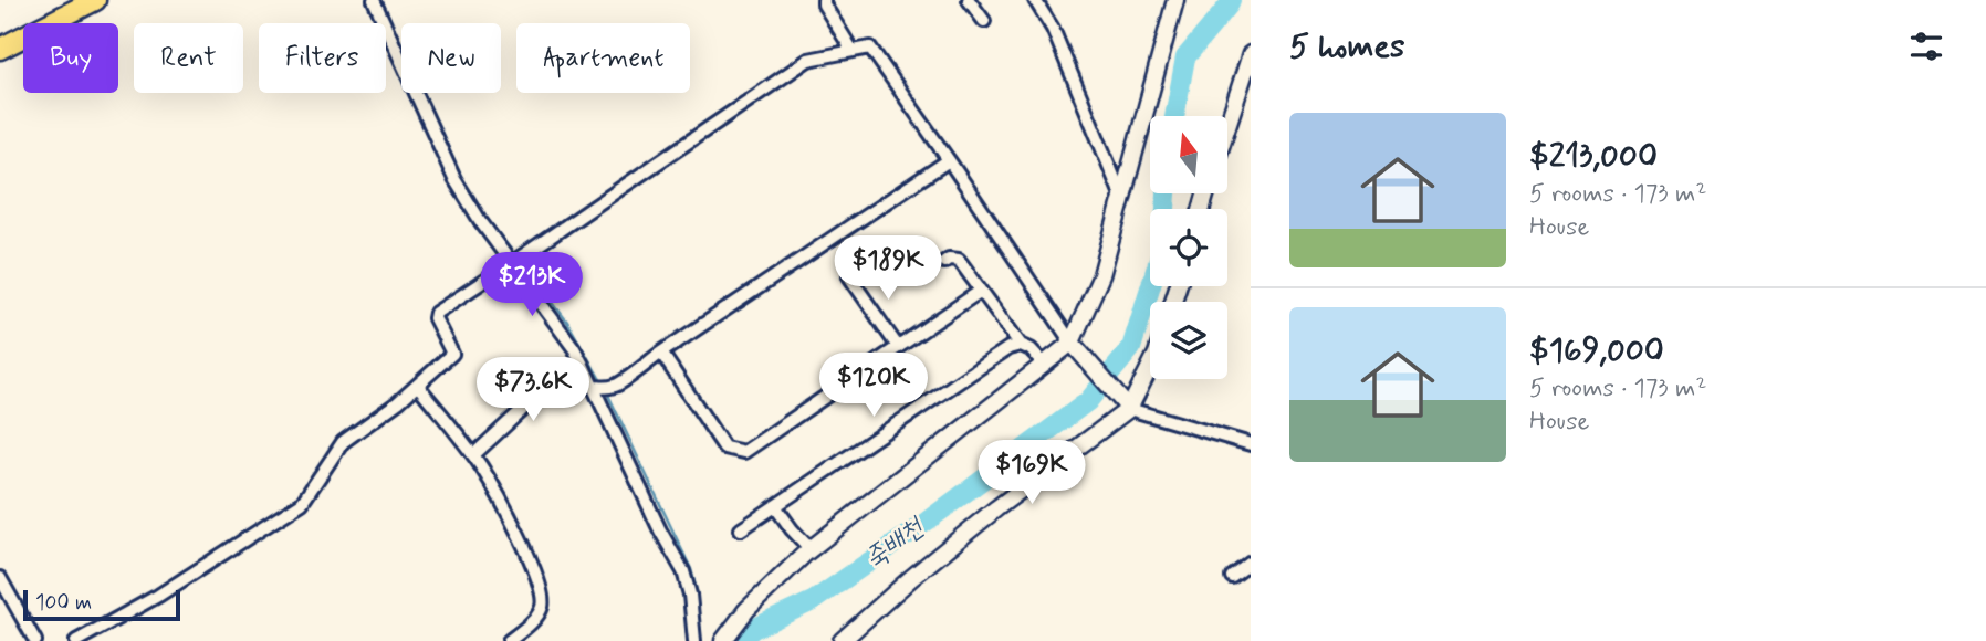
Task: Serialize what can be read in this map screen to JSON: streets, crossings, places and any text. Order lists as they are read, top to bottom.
{
  "water": ["죽배천"],
  "scale_bar": "100 m",
  "north": "top",
  "page": {
    "heading": "5 homes",
    "chip": [
      "Buy",
      "Rent",
      "Filters",
      "New",
      "Apartment"
    ],
    "list": [
      {
        "name": "$213,000",
        "note": "5 rooms · 173 m² · House"
      },
      {
        "name": "$169,000",
        "note": "5 rooms · 173 m² · House"
      }
    ],
    "price": [
      "$189K",
      "$213K",
      "$120K",
      "$73.6K",
      "$169K"
    ],
    "scale": "100 m"
  }
}
